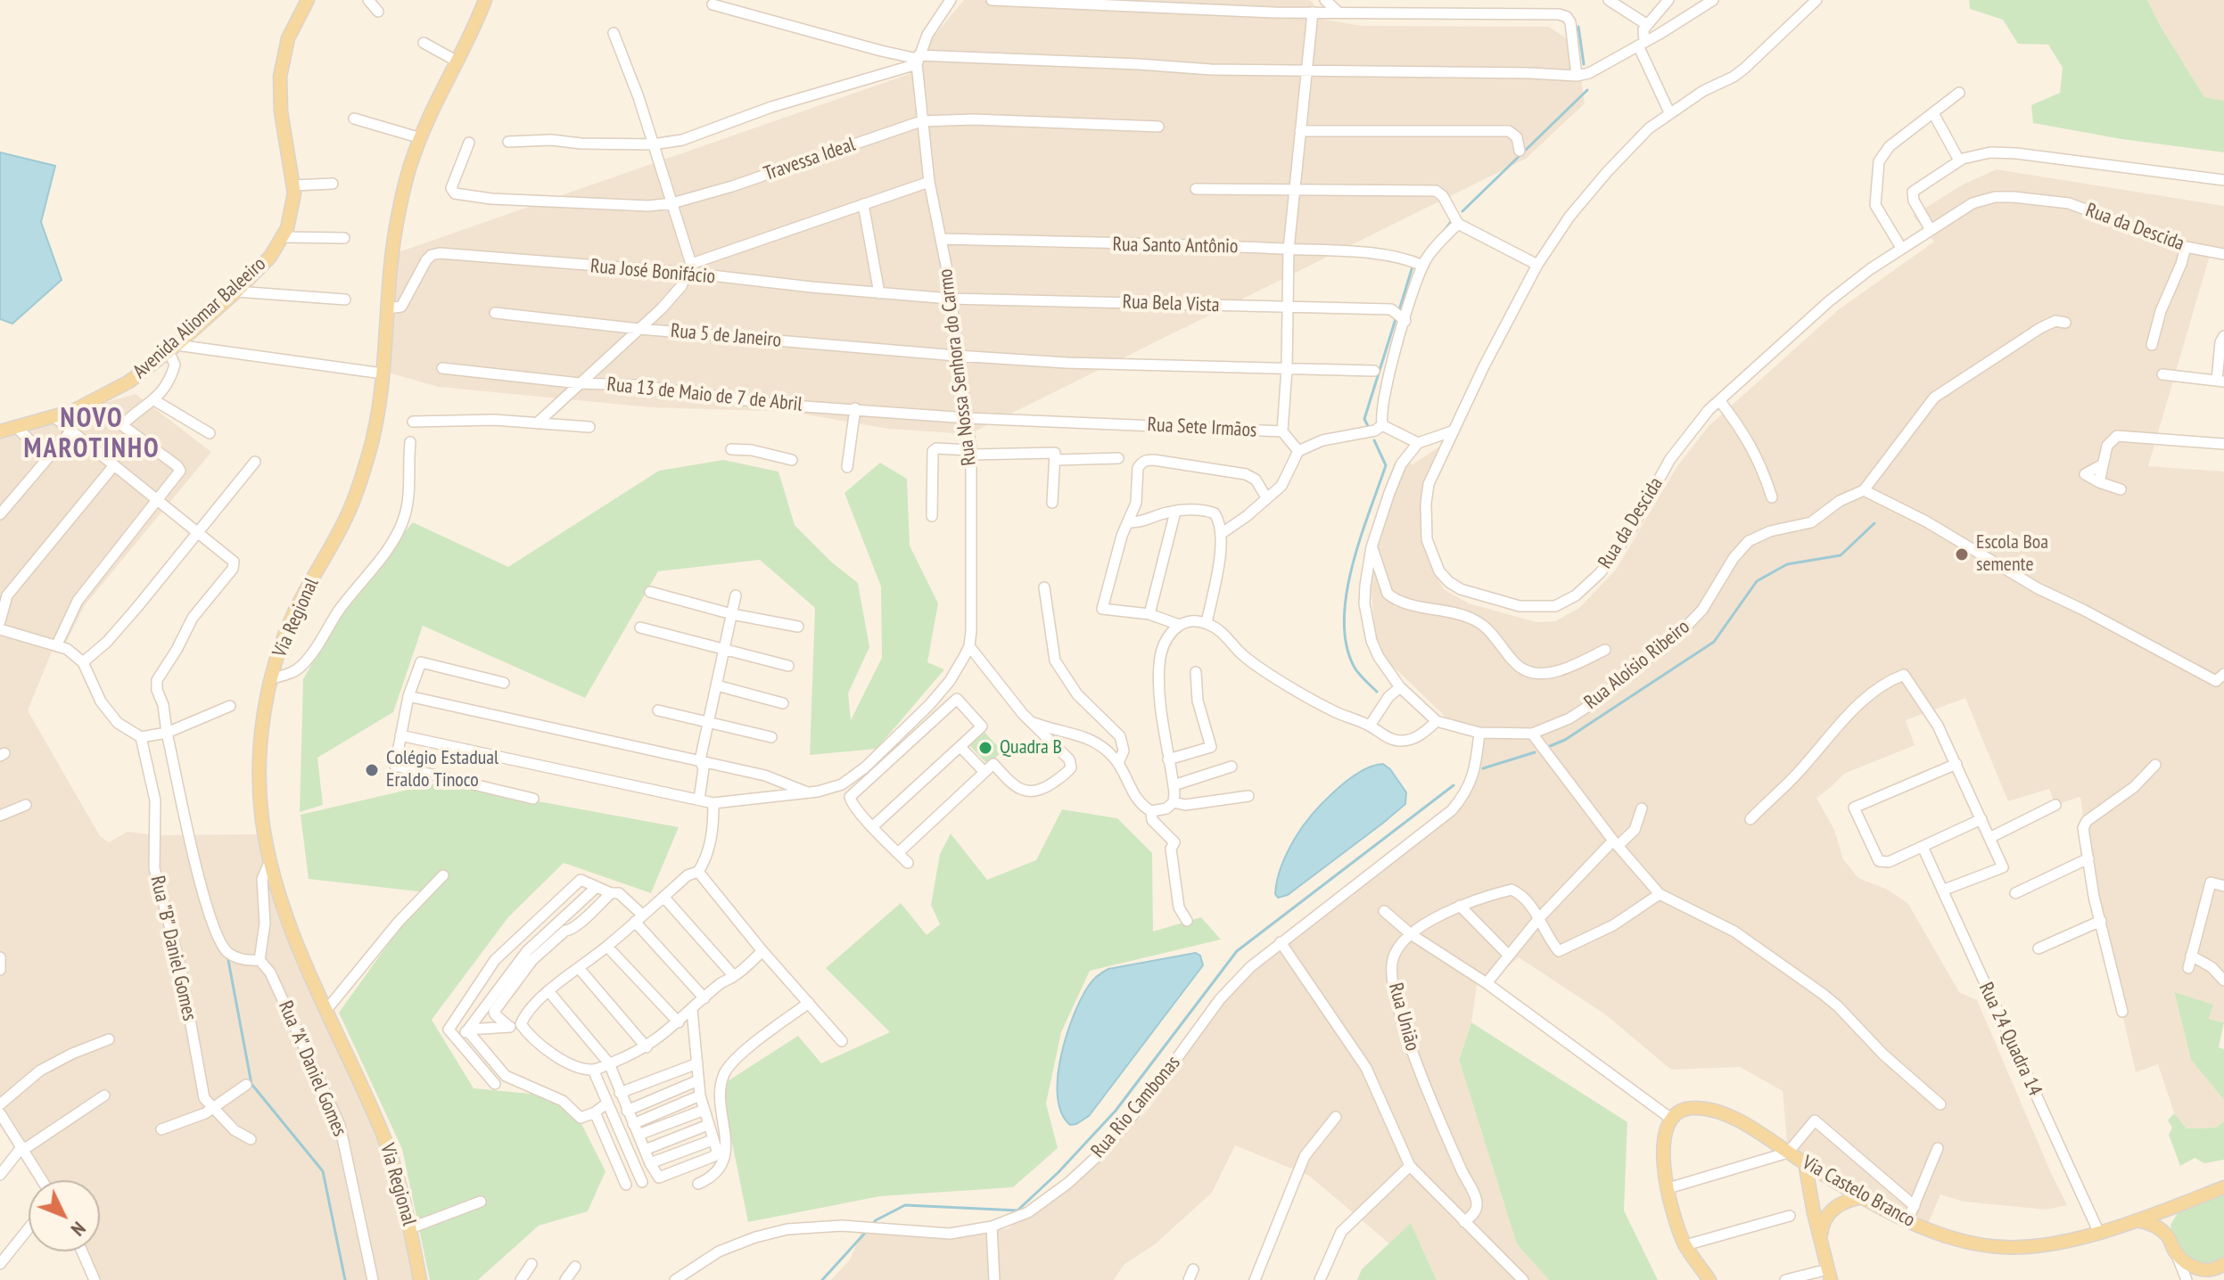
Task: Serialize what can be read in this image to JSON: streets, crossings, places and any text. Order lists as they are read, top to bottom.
{
  "streets": {
    "main road": ["Avenida Aliomar Baleeiro", "Via Regional", "Via Castelo Branco"],
    "street": [
      "Travessa Ideal",
      "Rua da Descida",
      "Rua Santo Antônio",
      "Rua José Bonifácio",
      "Rua Bela Vista",
      "Rua 5 de Janeiro",
      "Rua Nossa Senhora do Carmo",
      "Rua 13 de Maio de 7 de Abril",
      "Rua Sete Irmãos",
      "Rua Aloísio Ribeiro",
      "Rua \"B\" Daniel Gomes",
      "Rua União",
      "Rua 24 Quadra 14",
      "Rua \"A\" Daniel Gomes",
      "Rua Rio Cambonas"
    ]
  },
  "crossings": [
    ["Travessa Ideal", "Rua Nossa Senhora do Carmo"],
    ["Rua Santo Antônio", "Rua Nossa Senhora do Carmo"],
    ["Rua José Bonifácio", "Rua Bela Vista"],
    ["Rua José Bonifácio", "Rua Nossa Senhora do Carmo"],
    ["Rua José Bonifácio", "Via Regional"],
    ["Rua Bela Vista", "Rua Nossa Senhora do Carmo"],
    ["Rua 5 de Janeiro", "Rua Nossa Senhora do Carmo"],
    ["Rua Nossa Senhora do Carmo", "Rua 13 de Maio de 7 de Abril"],
    ["Rua Nossa Senhora do Carmo", "Rua Sete Irmãos"],
    ["Rua 13 de Maio de 7 de Abril", "Rua Sete Irmãos"],
    ["Rua Aloísio Ribeiro", "Rua Rio Cambonas"],
    ["Rua 24 Quadra 14", "Via Castelo Branco"]
  ],
  "districts": ["NOVO MAROTINHO"],
  "places": ["Escola Boa semente", "Quadra B", "Colégio Estadual Eraldo Tinoco"],
  "north": "bottom right"
}
